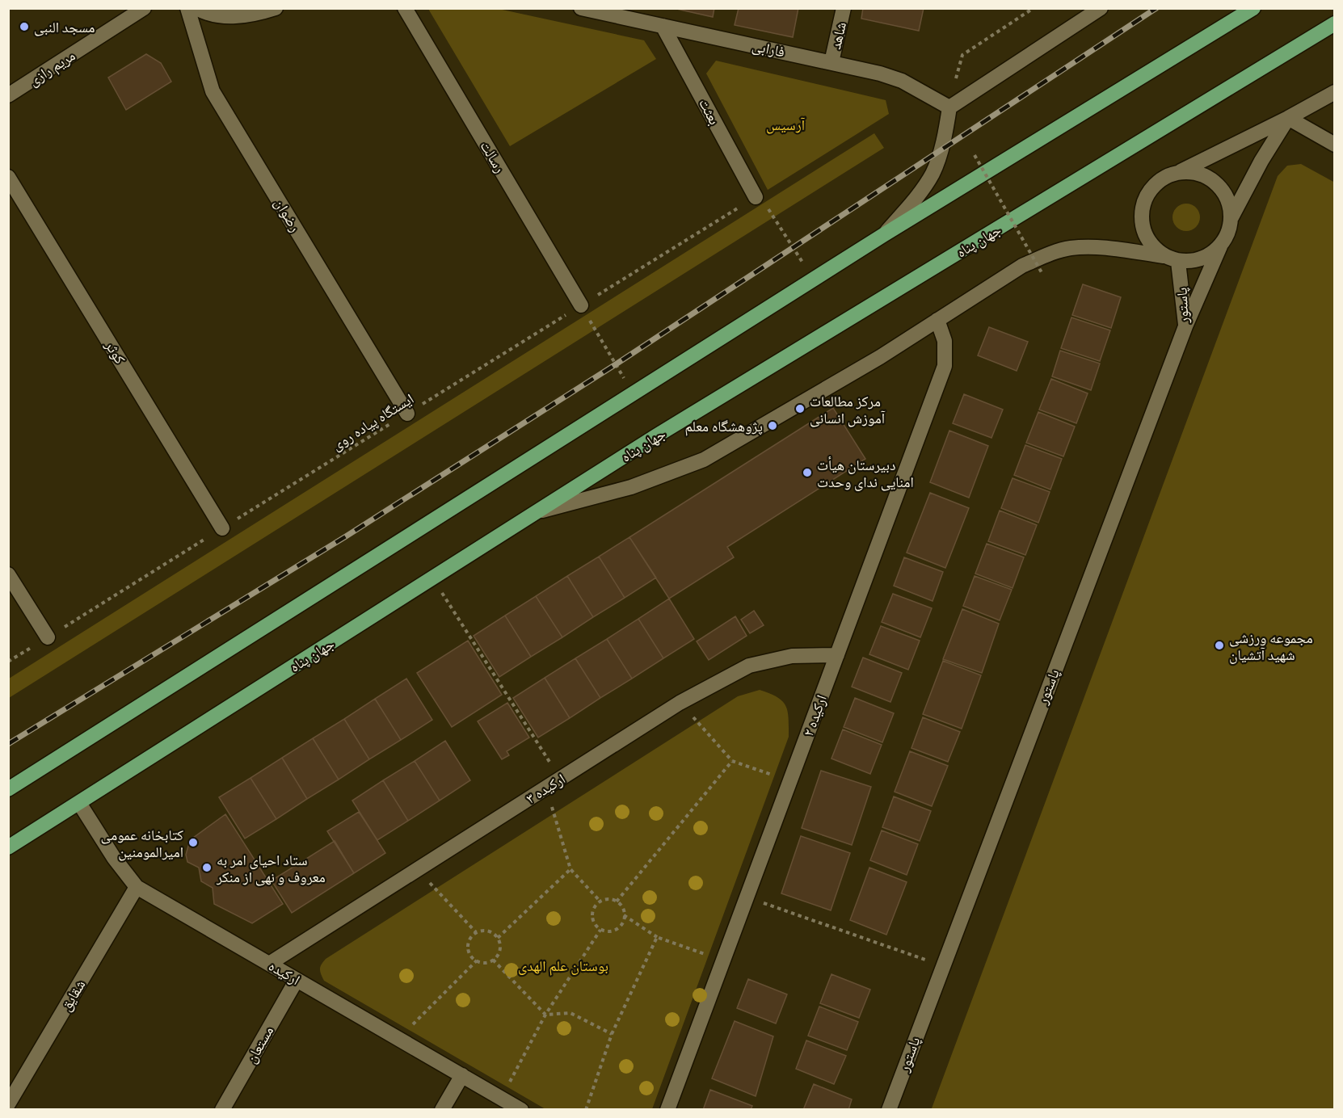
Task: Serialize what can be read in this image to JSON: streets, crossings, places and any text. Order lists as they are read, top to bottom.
{
  "streets": {
    "main road": ["جهان پناه"],
    "street": [
      "شاهد",
      "فارابی",
      "مریم رازی",
      "بعثت",
      "رسالت",
      "رضوان",
      "پاستور",
      "کوثر",
      "ارکیده ۲",
      "ارکیده ۳",
      "ارکیده",
      "شقایق",
      "مستعان"
    ],
    "path": ["ایستگاه پیاده روی"]
  },
  "crossings": [
    ["شاهد", "فارابی"],
    ["فارابی", "بعثت"],
    ["رسالت", "ایستگاه پیاده روی"],
    ["رضوان", "ایستگاه پیاده روی"],
    ["جهان پناه", "ارکیده"],
    ["کوثر", "ایستگاه پیاده روی"],
    ["ارکیده ۲", "ارکیده ۳"],
    ["ارکیده ۳", "ارکیده"],
    ["ارکیده", "شقایق"],
    ["ارکیده", "مستعان"]
  ],
  "parks": ["آرسیس", "بوستان علم الهدی"],
  "places": [
    "مسجد النبی",
    "مرکز مطالعات آموزش انسانی",
    "پژوهشگاه معلم",
    "دبیرستان هیأت امنایی ندای وحدت",
    "مجموعه ورزشی شهید آتشیان",
    "کتابخانه عمومی امیرالمومنین",
    "ستاد احیای امر به معروف و نهی از منکر"
  ]
}
